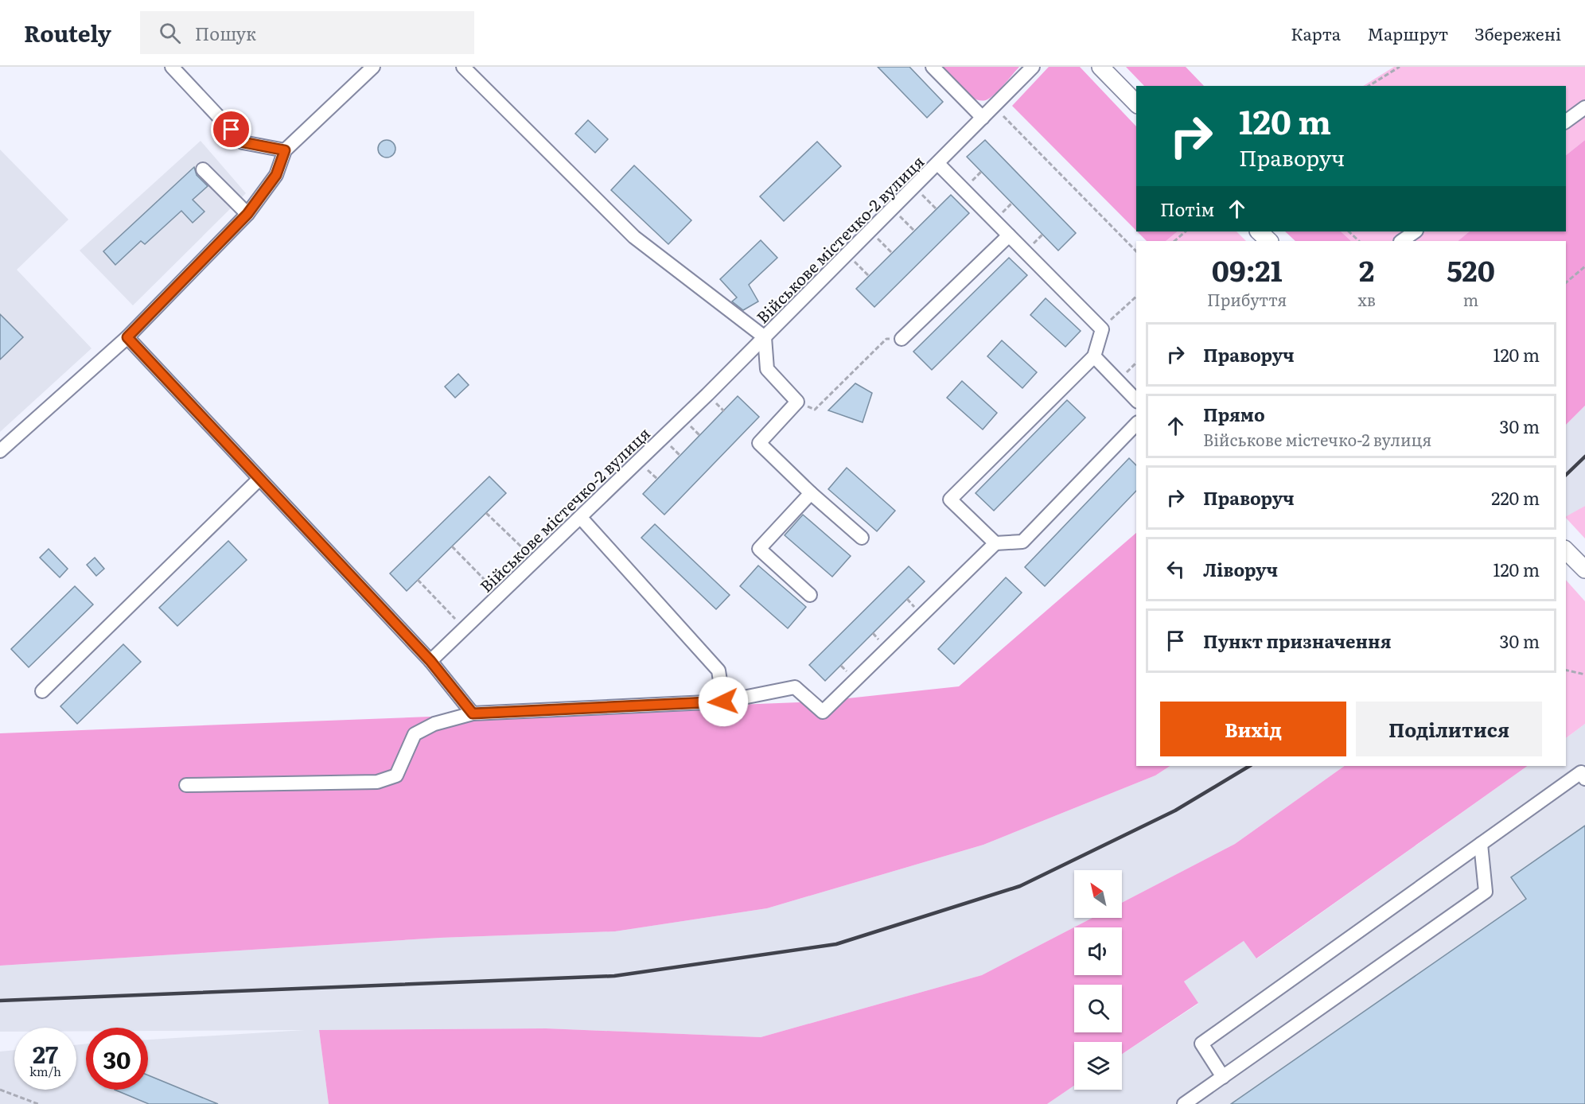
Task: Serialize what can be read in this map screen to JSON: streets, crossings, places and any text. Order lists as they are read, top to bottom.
{
  "streets": {
    "street": ["Військове містечко-2 вулиця"]
  },
  "north": "top left",
  "page": {
    "header": "Routely",
    "search": "Пошук",
    "nav": ["Карта", "Маршрут", "Збережені"],
    "turn": ["120 m", "Праворуч"],
    "then": "Потім",
    "eta": [
      "09:21",
      "Прибуття",
      "2",
      "хв",
      "520",
      "m"
    ],
    "list": [
      {
        "name": "Праворуч",
        "value": "120 m"
      },
      {
        "name": "Прямо",
        "note": "Військове містечко-2 вулиця",
        "value": "30 m"
      },
      {
        "name": "Праворуч",
        "value": "220 m"
      },
      {
        "name": "Ліворуч",
        "value": "120 m"
      },
      {
        "name": "Пункт призначення",
        "value": "30 m"
      }
    ],
    "buttons": ["Вихід", "Поділитися"],
    "speed": "27 km/h",
    "limit": "30"
  }
}
